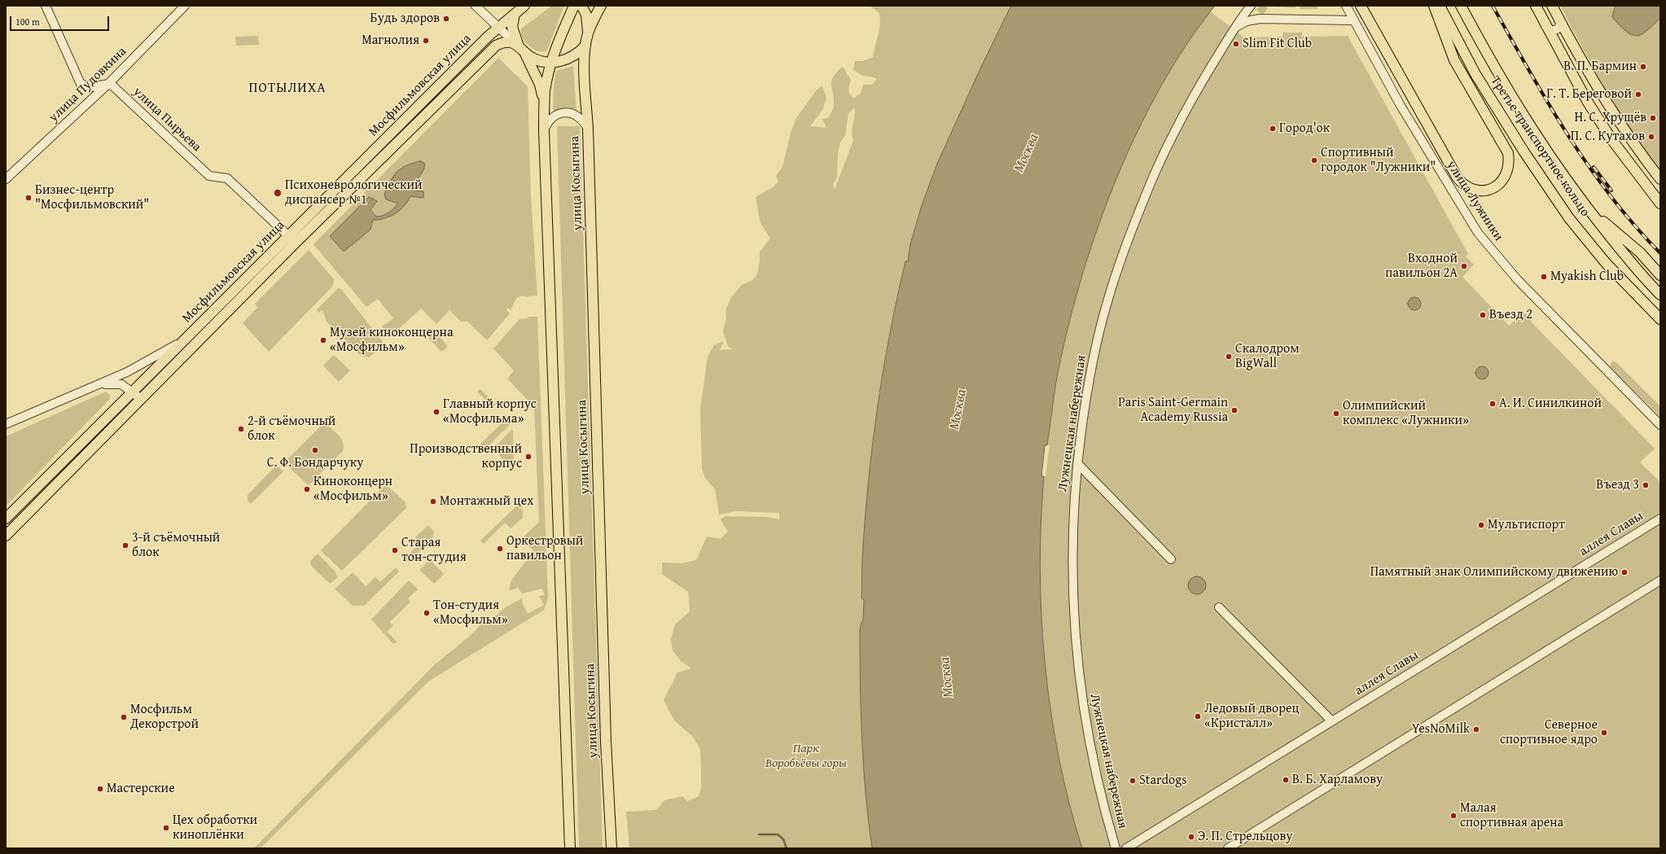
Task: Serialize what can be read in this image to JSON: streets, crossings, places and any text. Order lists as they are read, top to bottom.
{
  "streets": {
    "main road": ["Мосфильмовская улица", "Третье транспортное кольцо", "улица Косыгина"],
    "street": [
      "улица Пудовкина",
      "улица Пырьева",
      "улица Лужники",
      "Лужнецкая набережная",
      "аллея Славы"
    ]
  },
  "crossings": [
    ["улица Пудовкина", "улица Пырьева"],
    ["Мосфильмовская улица", "улица Пырьева"]
  ],
  "districts": ["ПОТЫЛИХА"],
  "water": ["Москва"],
  "parks": ["Парк Воробьёвы горы"],
  "places": [
    "Будь здоров",
    "Магнолия",
    "Slim Fit Club",
    "В. П. Бармин",
    "Г. Т. Береговой",
    "Н. С. Хрущёв",
    "Город'ок",
    "П. С. Кутахов",
    "Спортивный городок \"Лужники\"",
    "Психоневрологический диспансер №1",
    "Бизнес-центр \"Мосфильмовский\"",
    "Входной павильон 2A",
    "Myakish Club",
    "Въезд 2",
    "Музей киноконцерна «Мосфильм»",
    "Скалодром BigWall",
    "А. И. Синилкиной",
    "Paris Saint-Germain Academy Russia",
    "Главный корпус «Мосфильма»",
    "Олимпийский комплекс «Лужники»",
    "2-й съёмочный блок",
    "С. Ф. Бондарчуку",
    "Производственный корпус",
    "Въезд 3",
    "Киноконцерн «Мосфильм»",
    "Монтажный цех",
    "Мультиспорт",
    "3-й съёмочный блок",
    "Оркестровый павильон",
    "Старая тон-студия",
    "Памятный знак Олимпийскому движению",
    "Тон-студия «Мосфильм»",
    "Ледовый дворец «Кристалл»",
    "Мосфильм Декорстрой",
    "YesNoMilk",
    "Северное спортивное ядро",
    "В. Б. Харламову",
    "Stardogs",
    "Мастерские",
    "Малая спортивная арена",
    "Цех обработки киноплёнки",
    "Э. П. Стрельцову"
  ],
  "scale_bar": "100 m"
}
